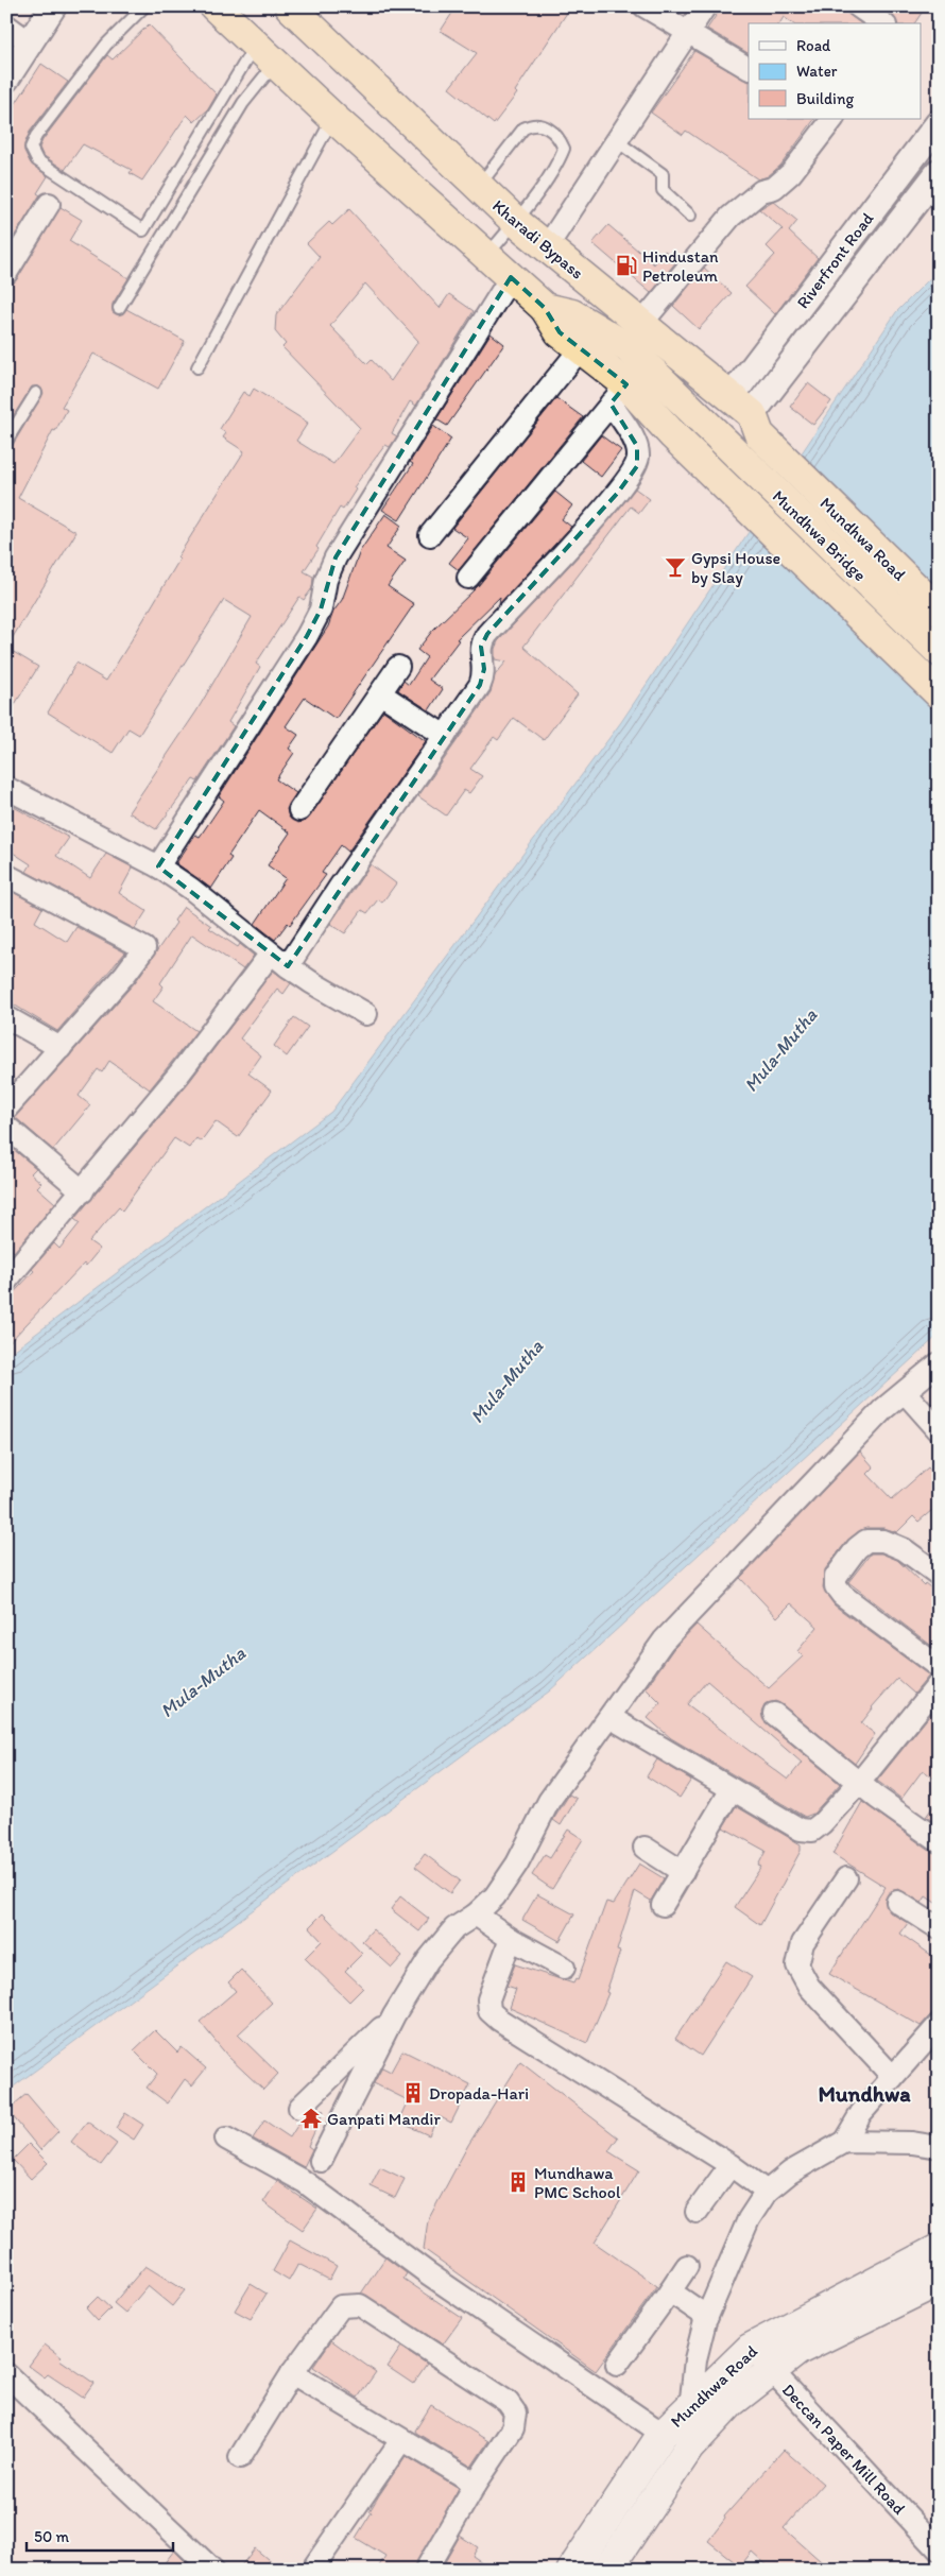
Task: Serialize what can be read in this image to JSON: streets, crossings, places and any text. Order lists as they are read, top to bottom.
{
  "streets": {
    "highway": ["Kharadi Bypass", "Mundhwa Bridge", "Mundhwa Road"],
    "street": ["Riverfront Road", "Deccan Paper Mill Road"]
  },
  "crossings": [
    ["Kharadi Bypass", "Riverfront Road"],
    ["Kharadi Bypass", "Mundhwa Road"],
    ["Mundhwa Road", "Deccan Paper Mill Road"]
  ],
  "districts": ["Mundhwa"],
  "water": ["Mula-Mutha"],
  "places": {
    "fuel station": ["Hindustan Petroleum"],
    "bar": ["Gypsi House by Slay"],
    "building": ["Dropada-Hari", "Mundhawa PMC School"],
    "temple": ["Ganpati Mandir"]
  },
  "legend": ["Road", "Water", "Building"],
  "scale_bar": "50 m"
}
